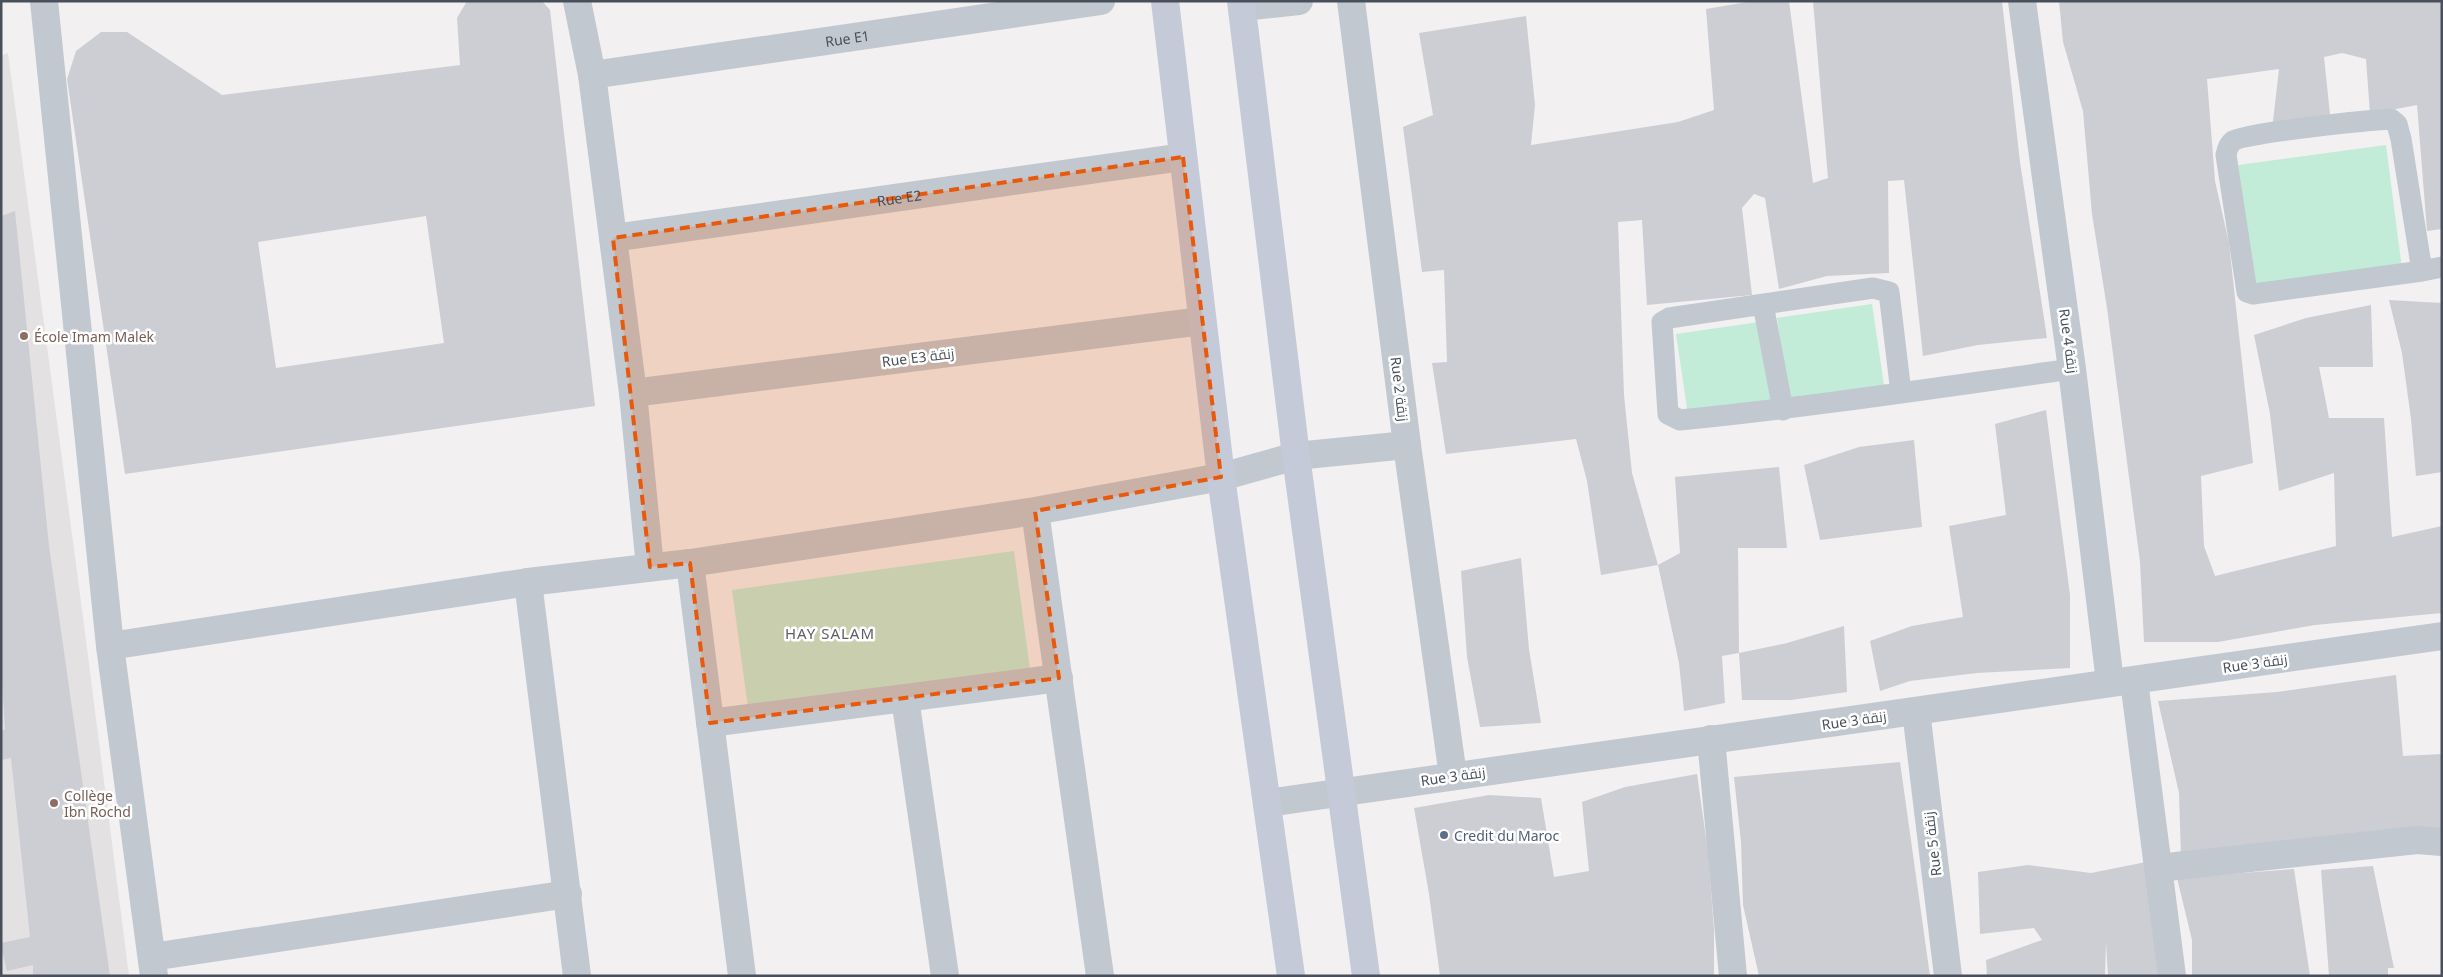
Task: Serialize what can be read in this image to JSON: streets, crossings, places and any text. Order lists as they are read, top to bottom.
{
  "streets": {
    "street": [
      "Rue E1",
      "Rue E2",
      "Rue 4 زنقة",
      "Rue E3 زنقة",
      "Rue 2 زنقة",
      "Rue 3 زنقة",
      "Rue 5 زنقة"
    ]
  },
  "crossings": [
    ["Rue 4 زنقة", "Rue 3 زنقة"],
    ["Rue 2 زنقة", "Rue 3 زنقة"],
    ["Rue 3 زنقة", "Rue 5 زنقة"]
  ],
  "districts": ["HAY SALAM"],
  "places": ["École Imam Malek", "Collège Ibn Rochd", "Credit du Maroc"]
}
